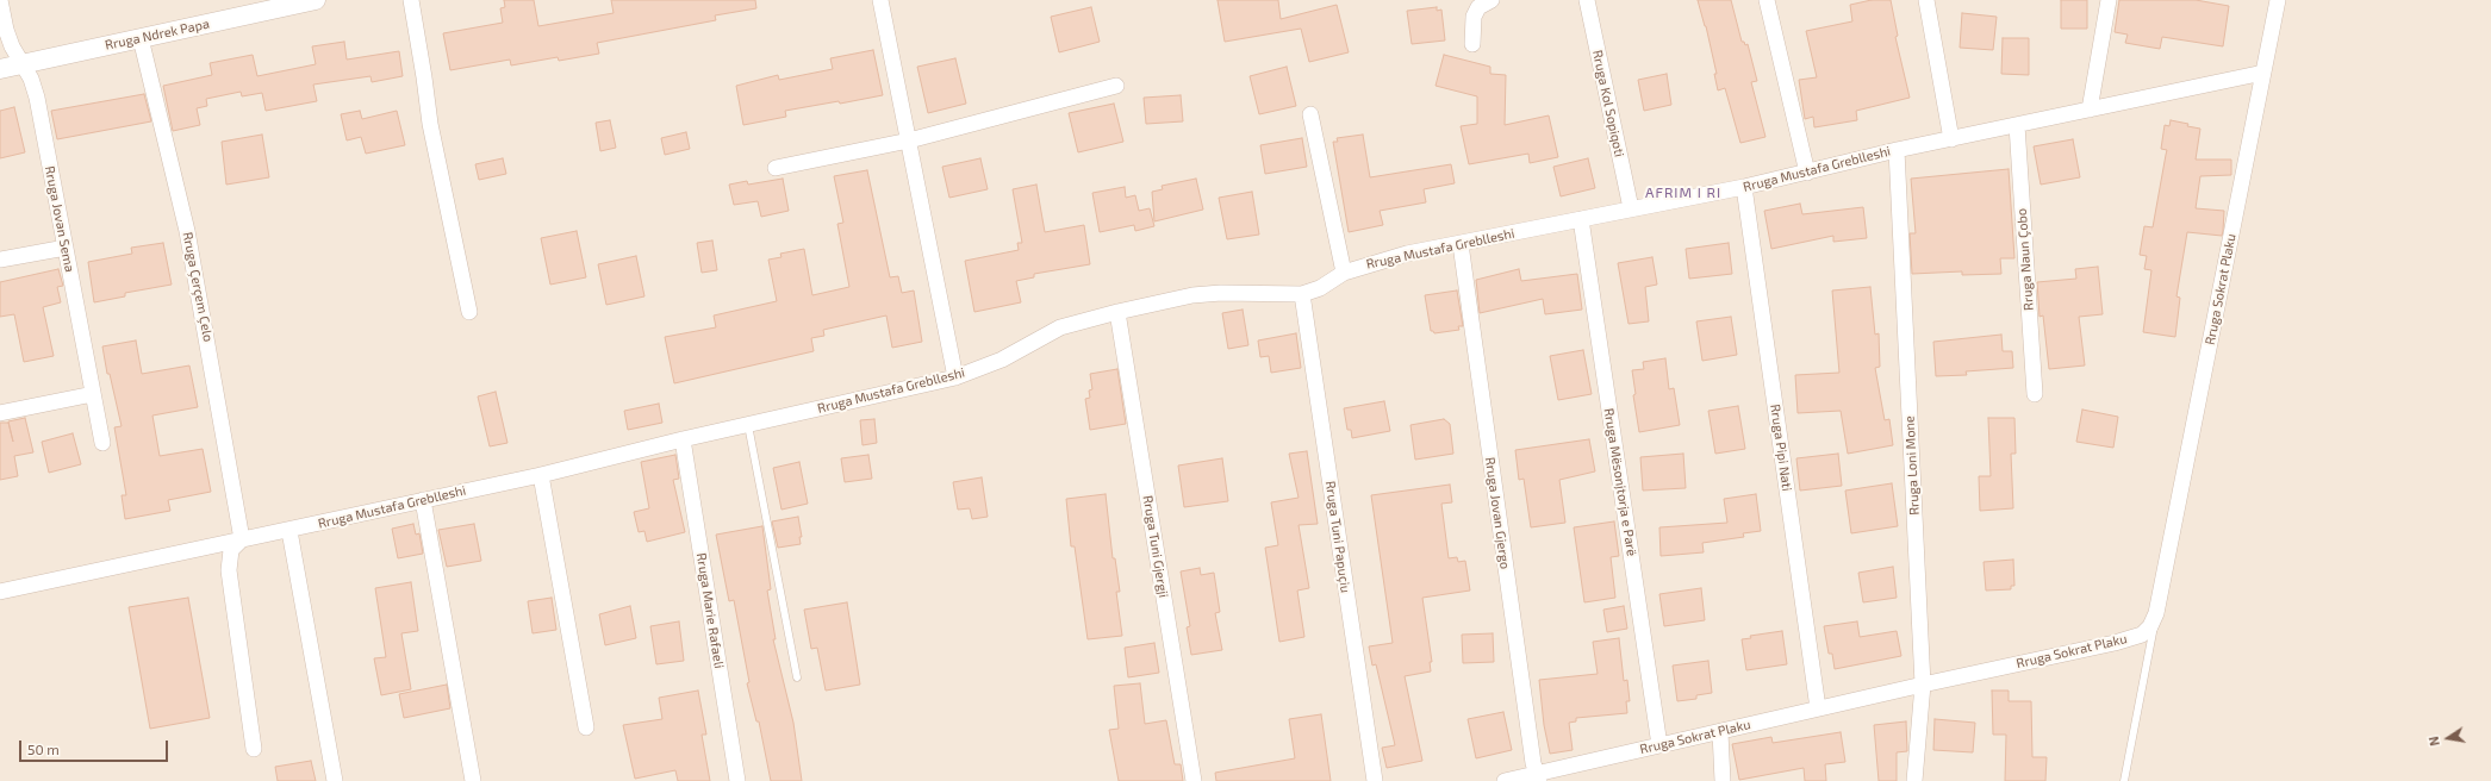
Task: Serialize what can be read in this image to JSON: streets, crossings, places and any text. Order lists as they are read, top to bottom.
{
  "streets": {
    "street": [
      "Rruga Ndrek Papa",
      "Rruga Kol Sopiqoti",
      "Rruga Mustafa Greblleshi",
      "Rruga Jovan Sema",
      "Rruga Naun Çobo",
      "Rruga Çerçem Çelo",
      "Rruga Sokrat Plaku",
      "Rruga Pipi Nati",
      "Rruga Loni Mone",
      "Rruga Mësonjtorja e Parë",
      "Rruga Jovan Gjergo",
      "Rruga Tuni Papuçiu",
      "Rruga Tuni Gjergji",
      "Rruga Marie Rafaeli"
    ]
  },
  "crossings": [
    ["Rruga Ndrek Papa", "Rruga Jovan Sema"],
    ["Rruga Ndrek Papa", "Rruga Çerçem Çelo"],
    ["Rruga Kol Sopiqoti", "Rruga Mustafa Greblleshi"],
    ["Rruga Mustafa Greblleshi", "Rruga Naun Çobo"],
    ["Rruga Mustafa Greblleshi", "Rruga Çerçem Çelo"],
    ["Rruga Mustafa Greblleshi", "Rruga Sokrat Plaku"],
    ["Rruga Mustafa Greblleshi", "Rruga Pipi Nati"],
    ["Rruga Mustafa Greblleshi", "Rruga Loni Mone"],
    ["Rruga Mustafa Greblleshi", "Rruga Mësonjtorja e Parë"],
    ["Rruga Mustafa Greblleshi", "Rruga Jovan Gjergo"],
    ["Rruga Mustafa Greblleshi", "Rruga Tuni Papuçiu"],
    ["Rruga Mustafa Greblleshi", "Rruga Tuni Gjergji"],
    ["Rruga Mustafa Greblleshi", "Rruga Marie Rafaeli"],
    ["Rruga Sokrat Plaku", "Rruga Pipi Nati"],
    ["Rruga Sokrat Plaku", "Rruga Loni Mone"],
    ["Rruga Sokrat Plaku", "Rruga Mësonjtorja e Parë"],
    ["Rruga Sokrat Plaku", "Rruga Jovan Gjergo"]
  ],
  "districts": ["AFRIM I RI"],
  "scale_bar": "50 m",
  "north": "left"
}
